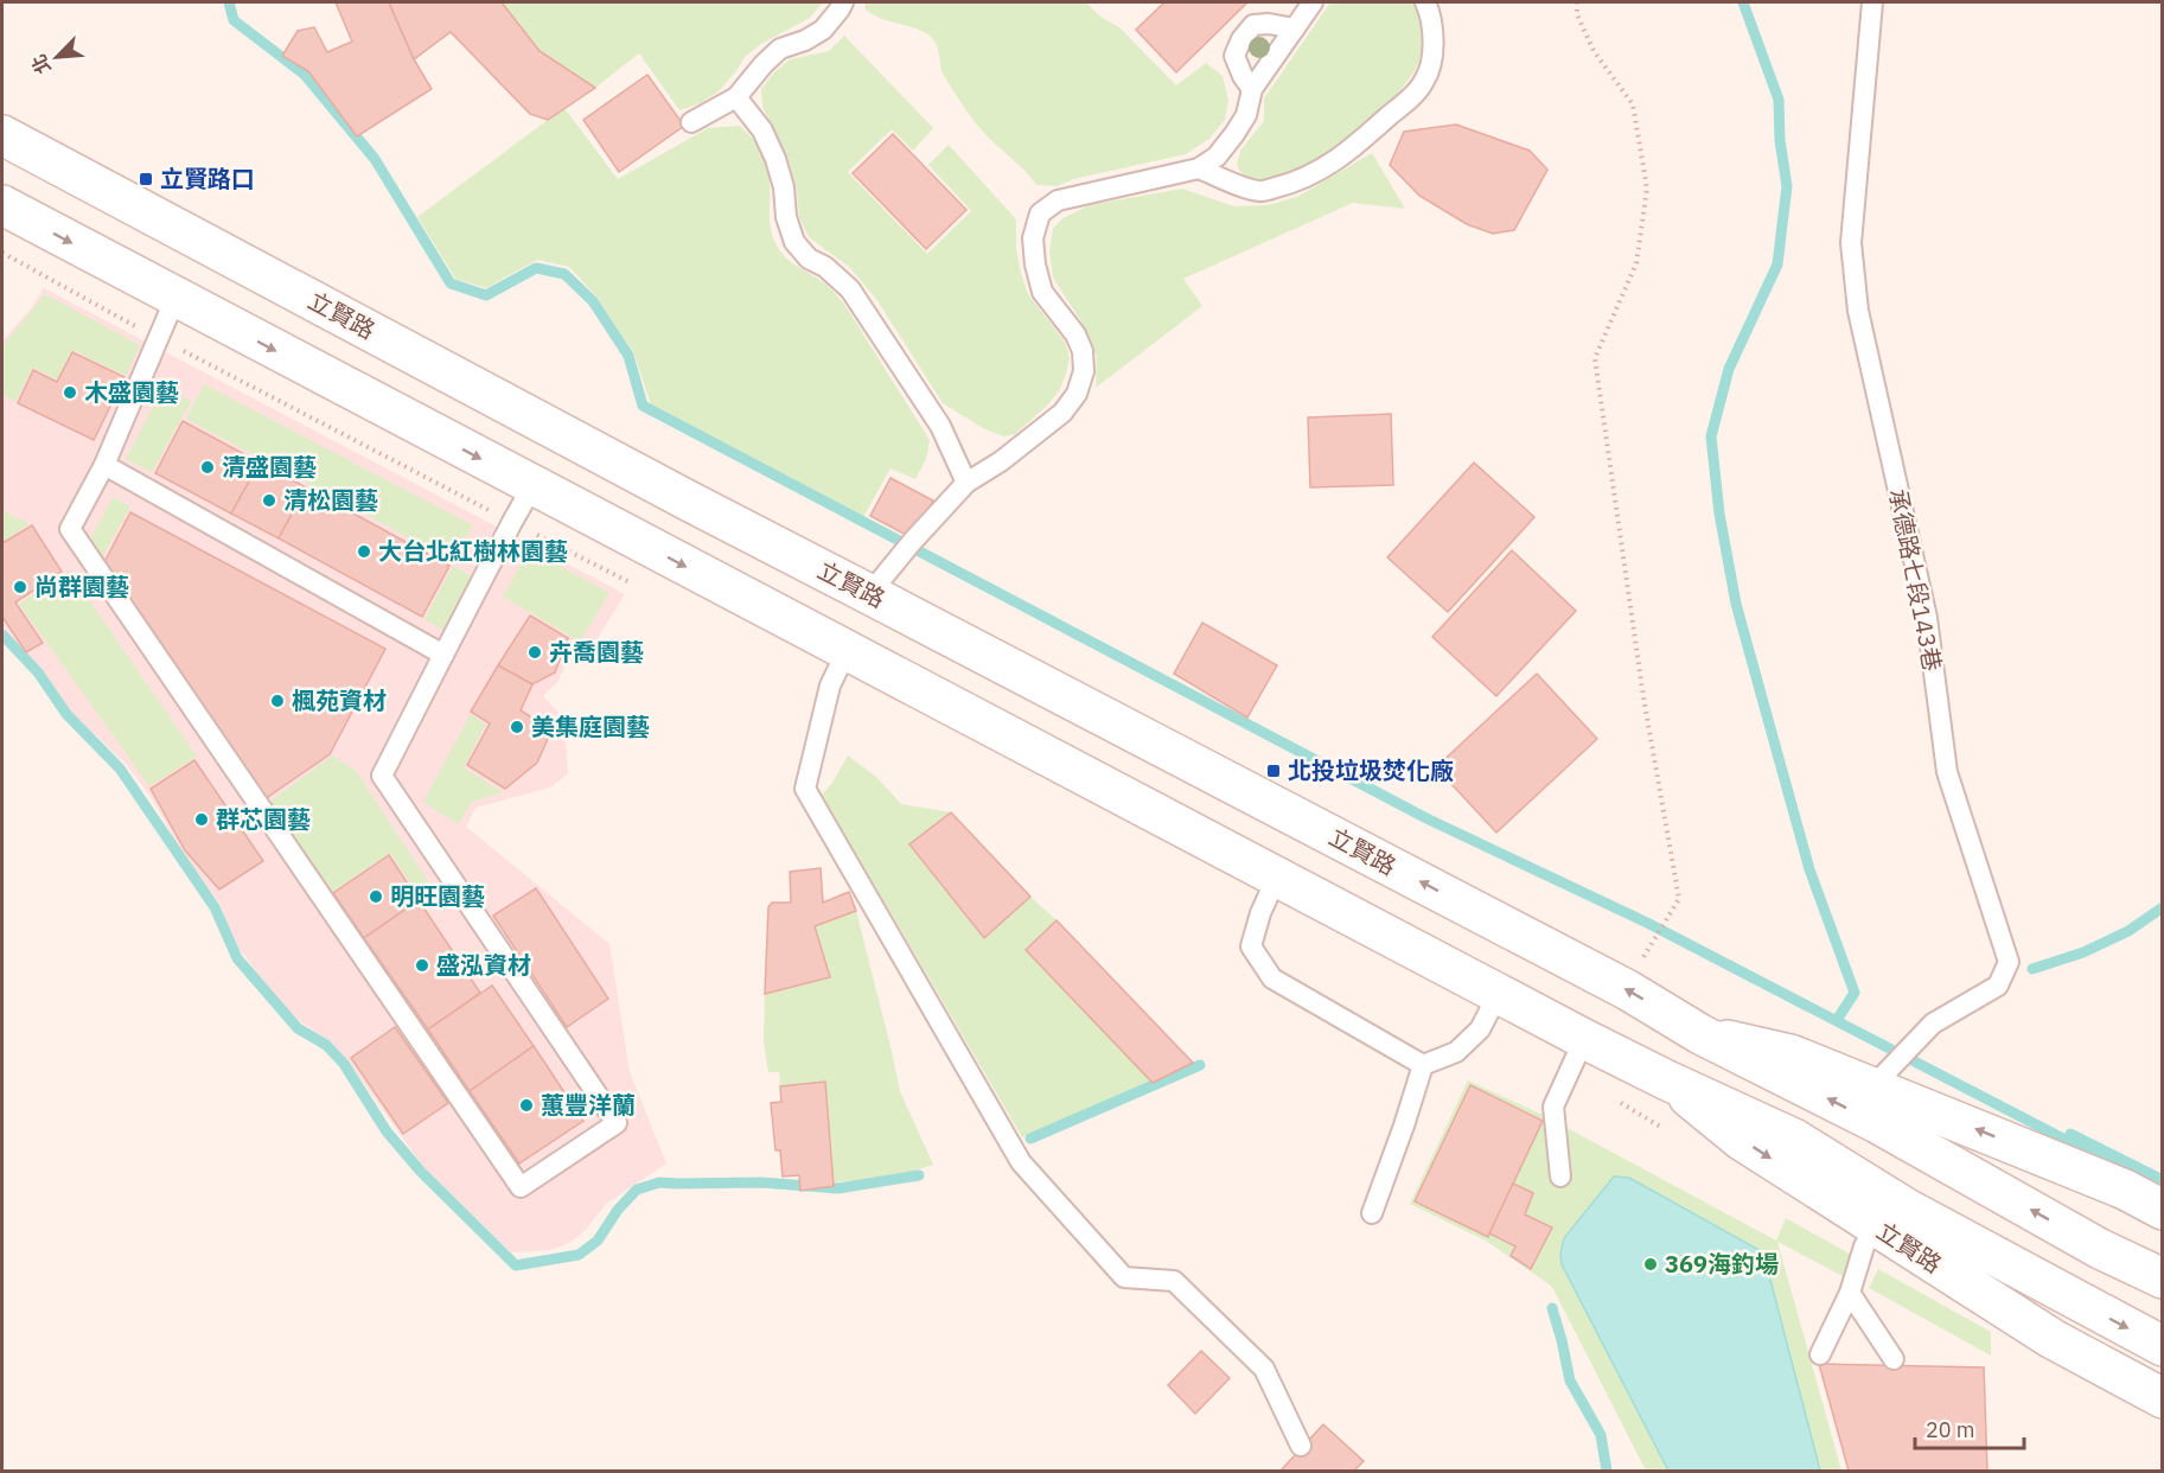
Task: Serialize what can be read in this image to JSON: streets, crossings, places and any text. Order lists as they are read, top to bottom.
{
  "streets": {
    "street": ["立賢路"],
    "lane": ["承德路七段143巷"]
  },
  "crossings": [
    ["立賢路", "承德路七段143巷"]
  ],
  "places": {
    "transit": ["立賢路口", "北投垃圾焚化廠"],
    "other": [
      "木盛園藝",
      "清盛園藝",
      "清松園藝",
      "大台北紅樹林園藝",
      "尚群園藝",
      "卉喬園藝",
      "楓苑資材",
      "美集庭園藝",
      "群芯園藝",
      "明旺園藝",
      "盛泓資材",
      "蕙豐洋蘭",
      "369海釣場"
    ]
  },
  "scale_bar": "20 m",
  "north": "bottom left"
}
